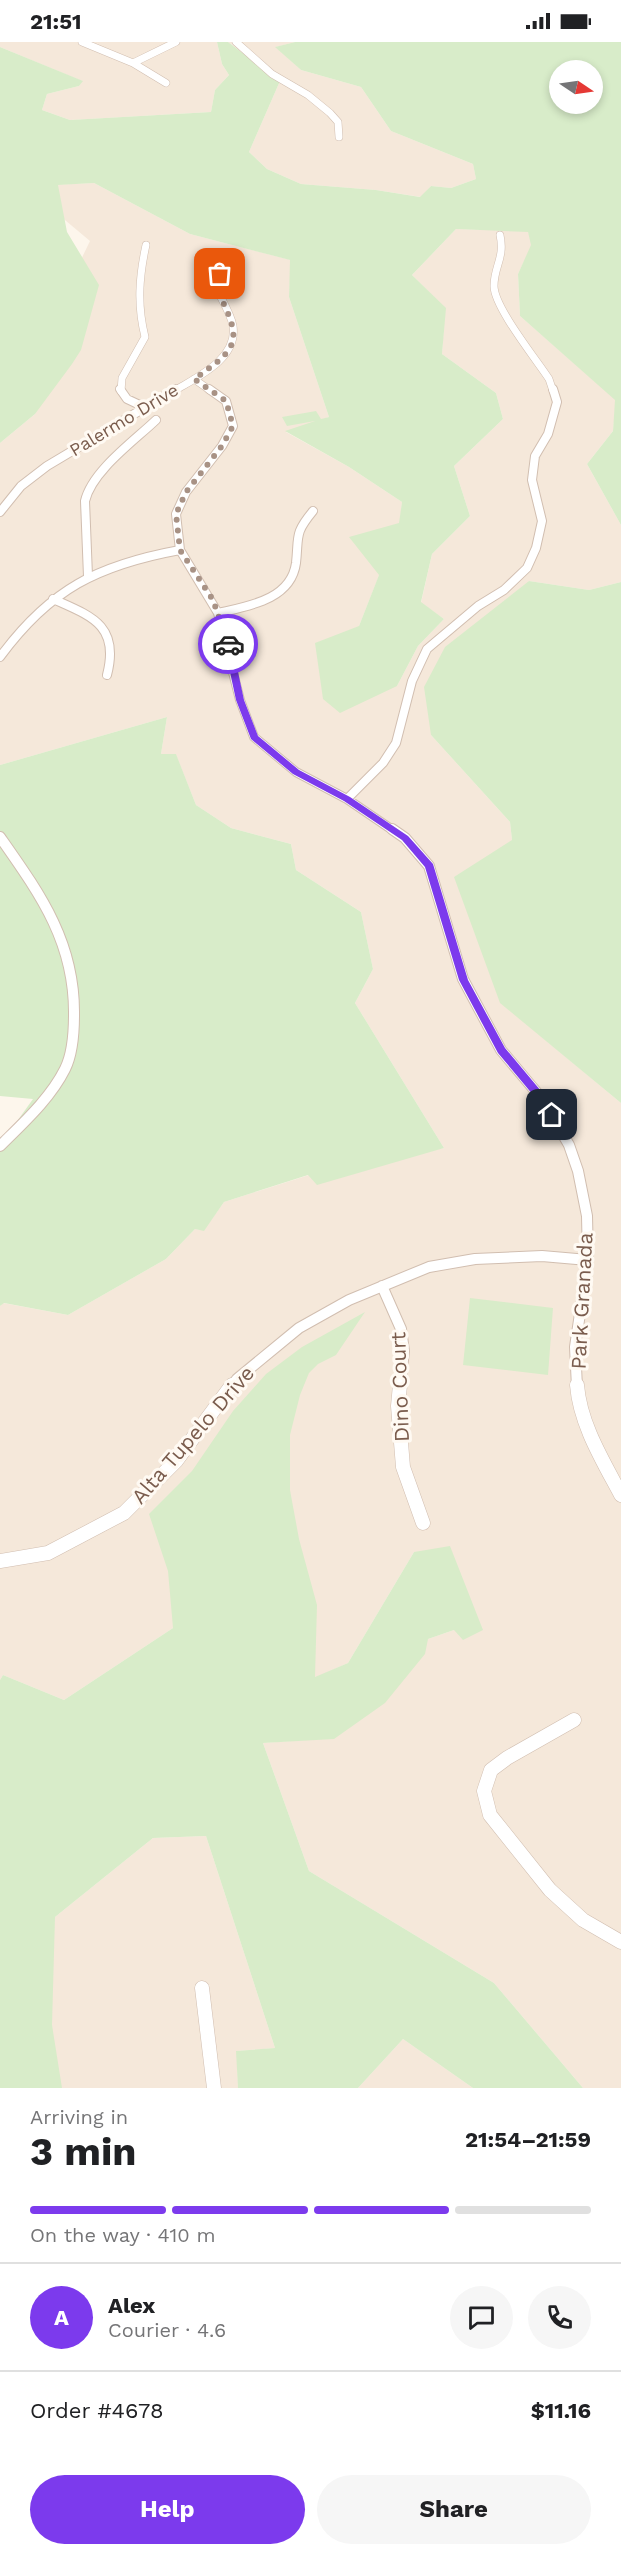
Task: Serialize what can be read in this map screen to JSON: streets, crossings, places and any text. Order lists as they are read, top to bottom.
{
  "streets": {
    "street": [
      "Palermo Drive",
      "Park Granada",
      "Dino Court",
      "Alta Tupelo Drive"
    ]
  },
  "crossings": [
    ["Palermo Drive", "Park Granada"],
    ["Park Granada", "Alta Tupelo Drive"],
    ["Dino Court", "Alta Tupelo Drive"]
  ],
  "north": "right",
  "page": {
    "status": "21:51",
    "heading": ["3 min", "Arriving in", "21:54–21:59"],
    "panel": [
      "Alex",
      "Courier · 4.6",
      "Order #4678",
      "$11.16"
    ],
    "bar": "On the way · 410 m",
    "round": "A",
    "buttons": ["Help", "Share"]
  }
}
